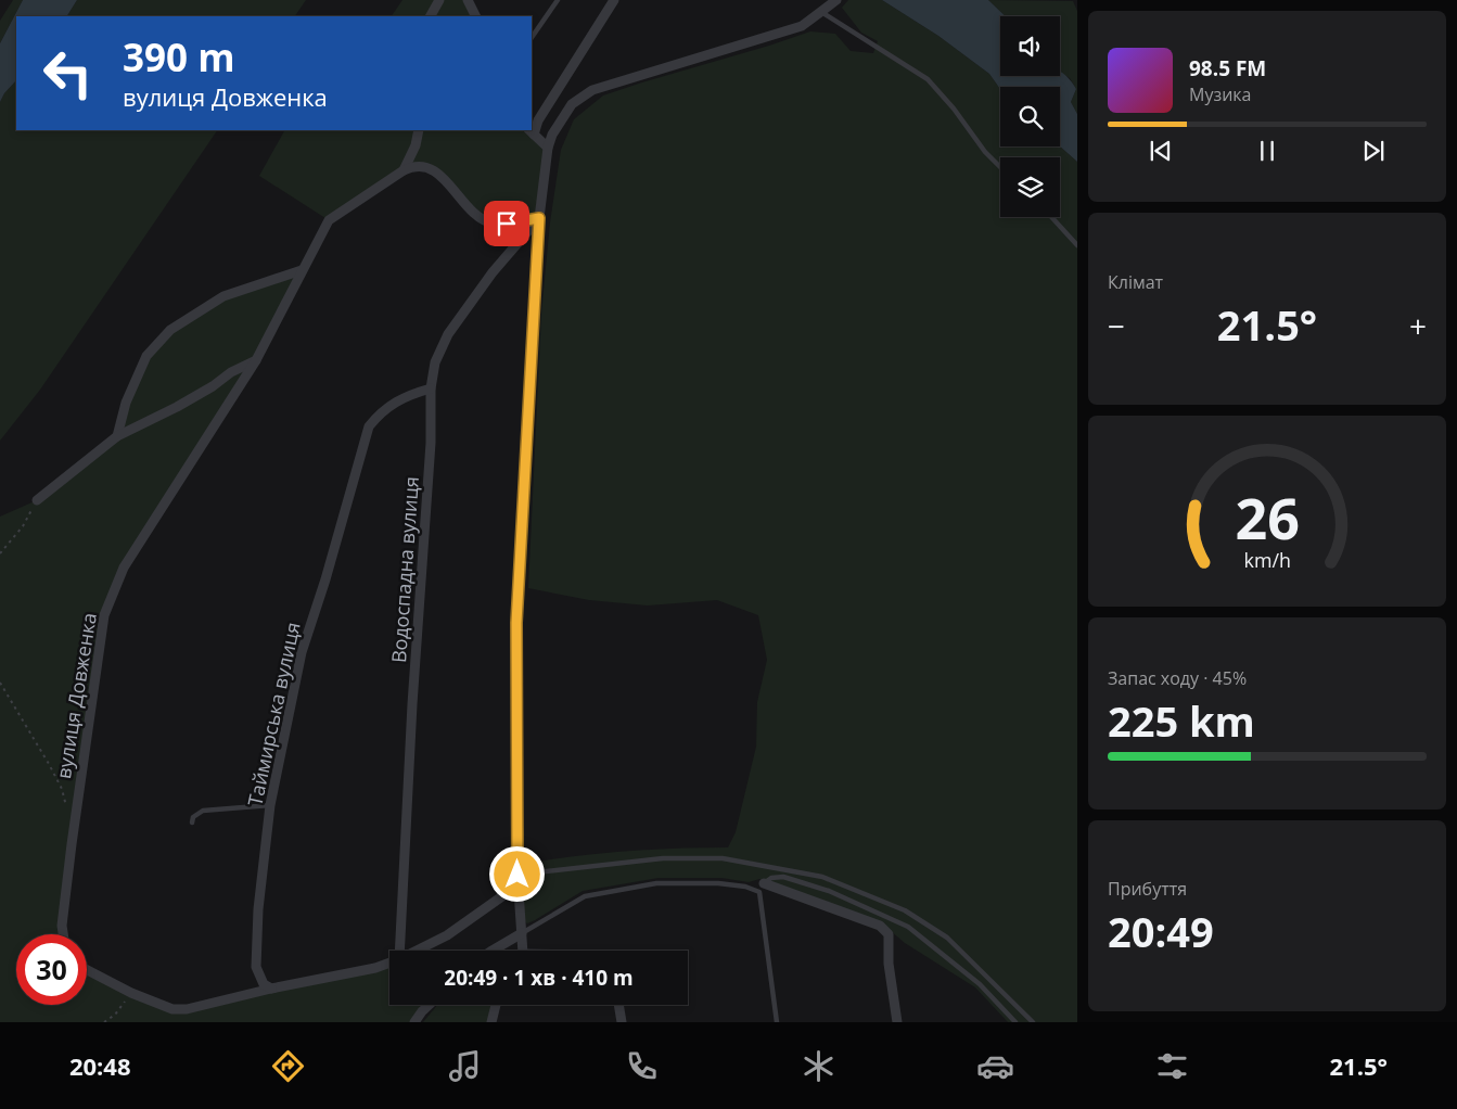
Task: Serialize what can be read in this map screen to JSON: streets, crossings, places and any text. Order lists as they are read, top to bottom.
{
  "streets": {
    "street": ["Водоспадна вулиця", "вулиця Довженка", "Таймирська вулиця"]
  },
  "crossings": [
    ["Водоспадна вулиця", "вулиця Довженка"],
    ["Водоспадна вулиця", "Таймирська вулиця"]
  ],
  "page": {
    "turn": ["390 m", "вулиця Довженка"],
    "song": ["98.5 FM", "Музика"],
    "tile": [
      "Клімат",
      ["Запас ходу · 45%", "225 km"],
      ["Прибуття", "20:49"]
    ],
    "heat": ["−", "21.5°", "+"],
    "limit": "30",
    "trip": "20:49 · 1 хв · 410 m",
    "tabs": ["20:48", "21.5°"],
    "gauge": ["26", "km/h"]
  }
}
